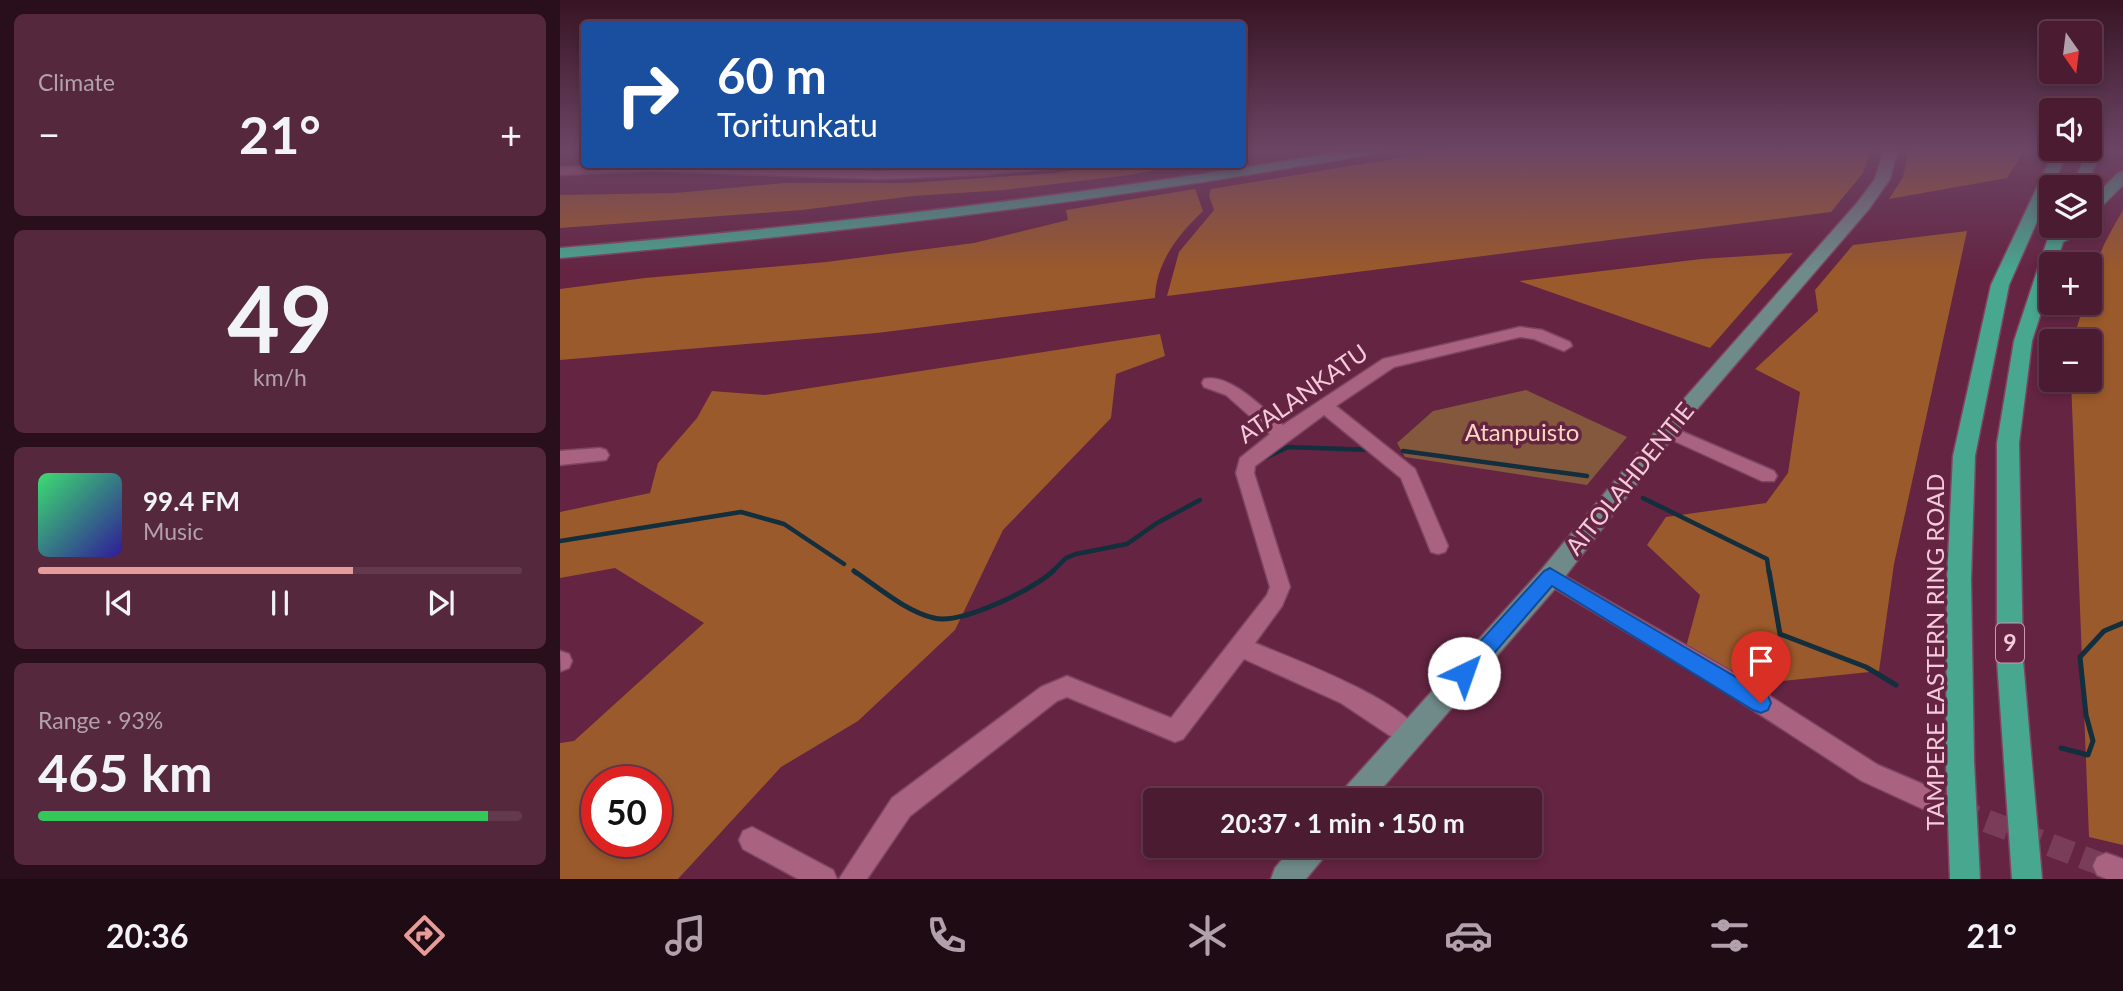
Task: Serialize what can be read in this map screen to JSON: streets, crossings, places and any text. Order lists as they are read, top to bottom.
{
  "streets": {
    "highway": ["9", "TAMPERE EASTERN RING ROAD"],
    "main road": ["AITOLAHDENTIE"],
    "street": ["ATALANKATU"]
  },
  "parks": ["Atanpuisto"],
  "north": "bottom",
  "page": {
    "tile": [
      "Climate",
      ["49", "km/h"],
      ["Range · 93%", "465 km"]
    ],
    "map_buttons": ["+", "−"],
    "turn": ["60 m", "Toritunkatu"],
    "heat": ["−", "21°", "+"],
    "song": ["99.4 FM", "Music"],
    "limit": "50",
    "trip": "20:37 · 1 min · 150 m",
    "tabs": ["20:36", "21°"]
  }
}
